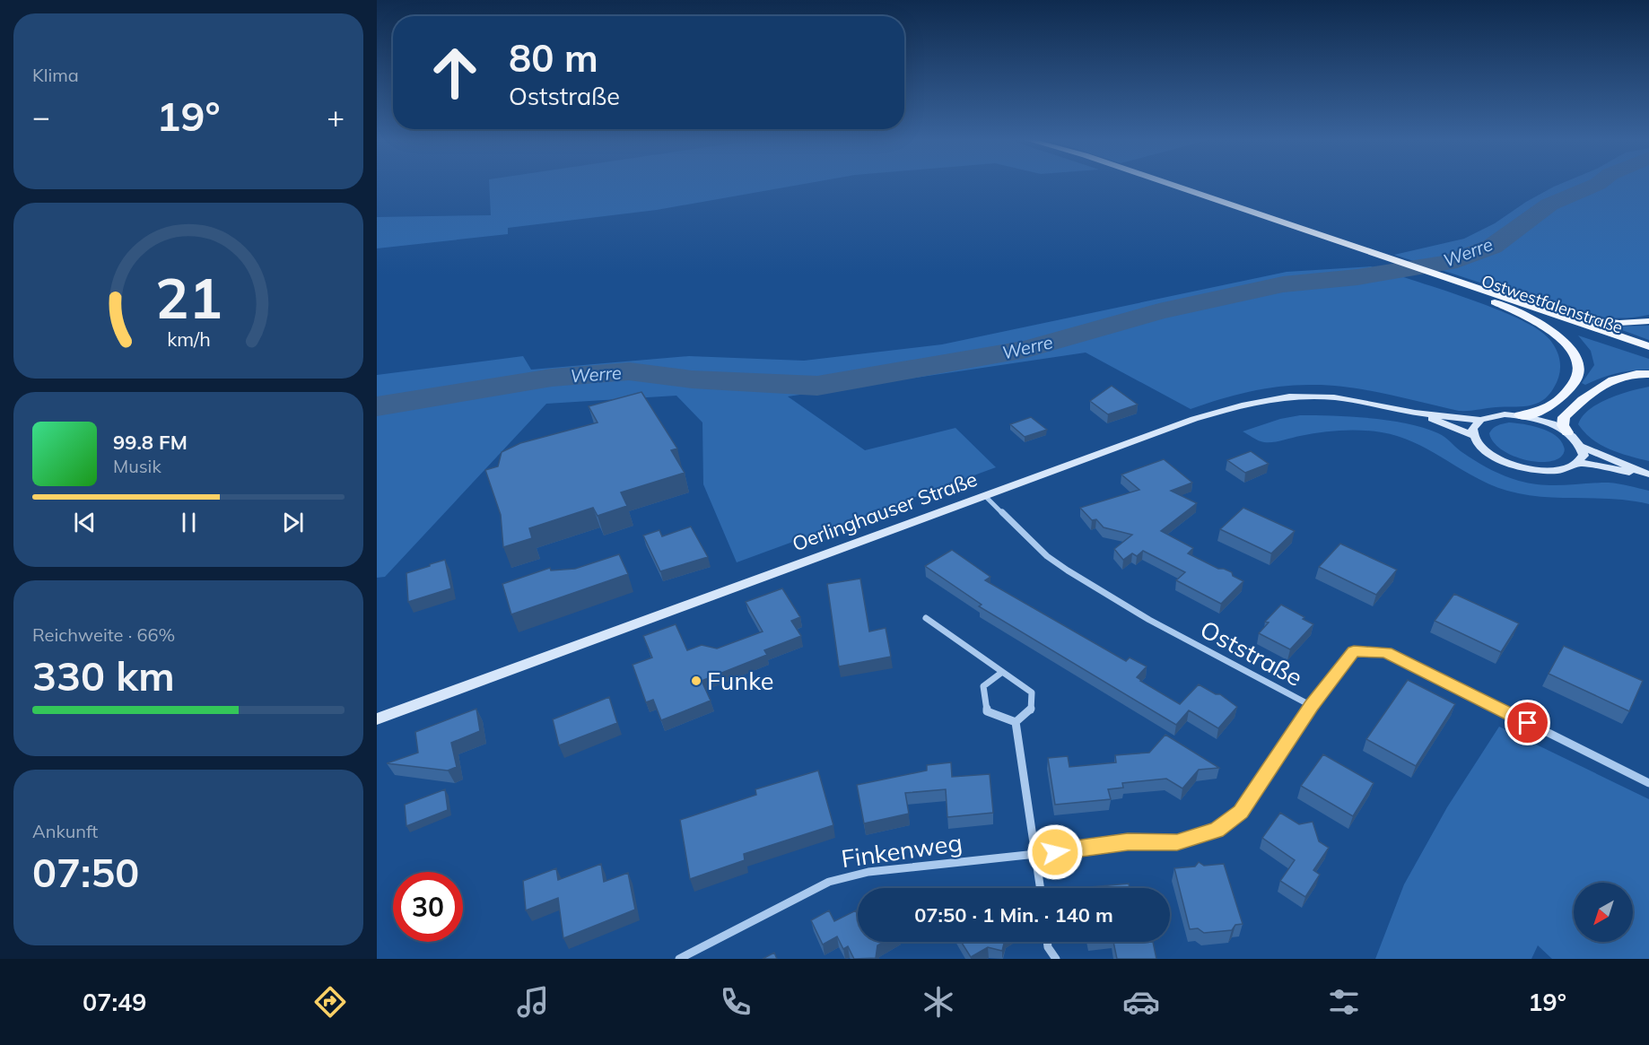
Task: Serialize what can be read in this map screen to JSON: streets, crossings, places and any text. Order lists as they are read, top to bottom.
{
  "streets": {
    "main road": ["Ostwestfalenstraße", "Oerlinghauser Straße"],
    "street": ["Oststraße", "Finkenweg"]
  },
  "crossings": [
    ["Oerlinghauser Straße", "Oststraße"],
    ["Oststraße", "Finkenweg"]
  ],
  "water": ["Werre"],
  "places": ["Funke"],
  "north": "bottom left",
  "page": {
    "tile": [
      "Klima",
      ["Reichweite · 66%", "330 km"],
      ["Ankunft", "07:50"]
    ],
    "turn": ["80 m", "Oststraße"],
    "heat": ["−", "19°", "+"],
    "song": ["99.8 FM", "Musik"],
    "limit": "30",
    "trip": "07:50 · 1 Min. · 140 m",
    "tabs": ["07:49", "19°"],
    "gauge": ["21", "km/h"]
  }
}
